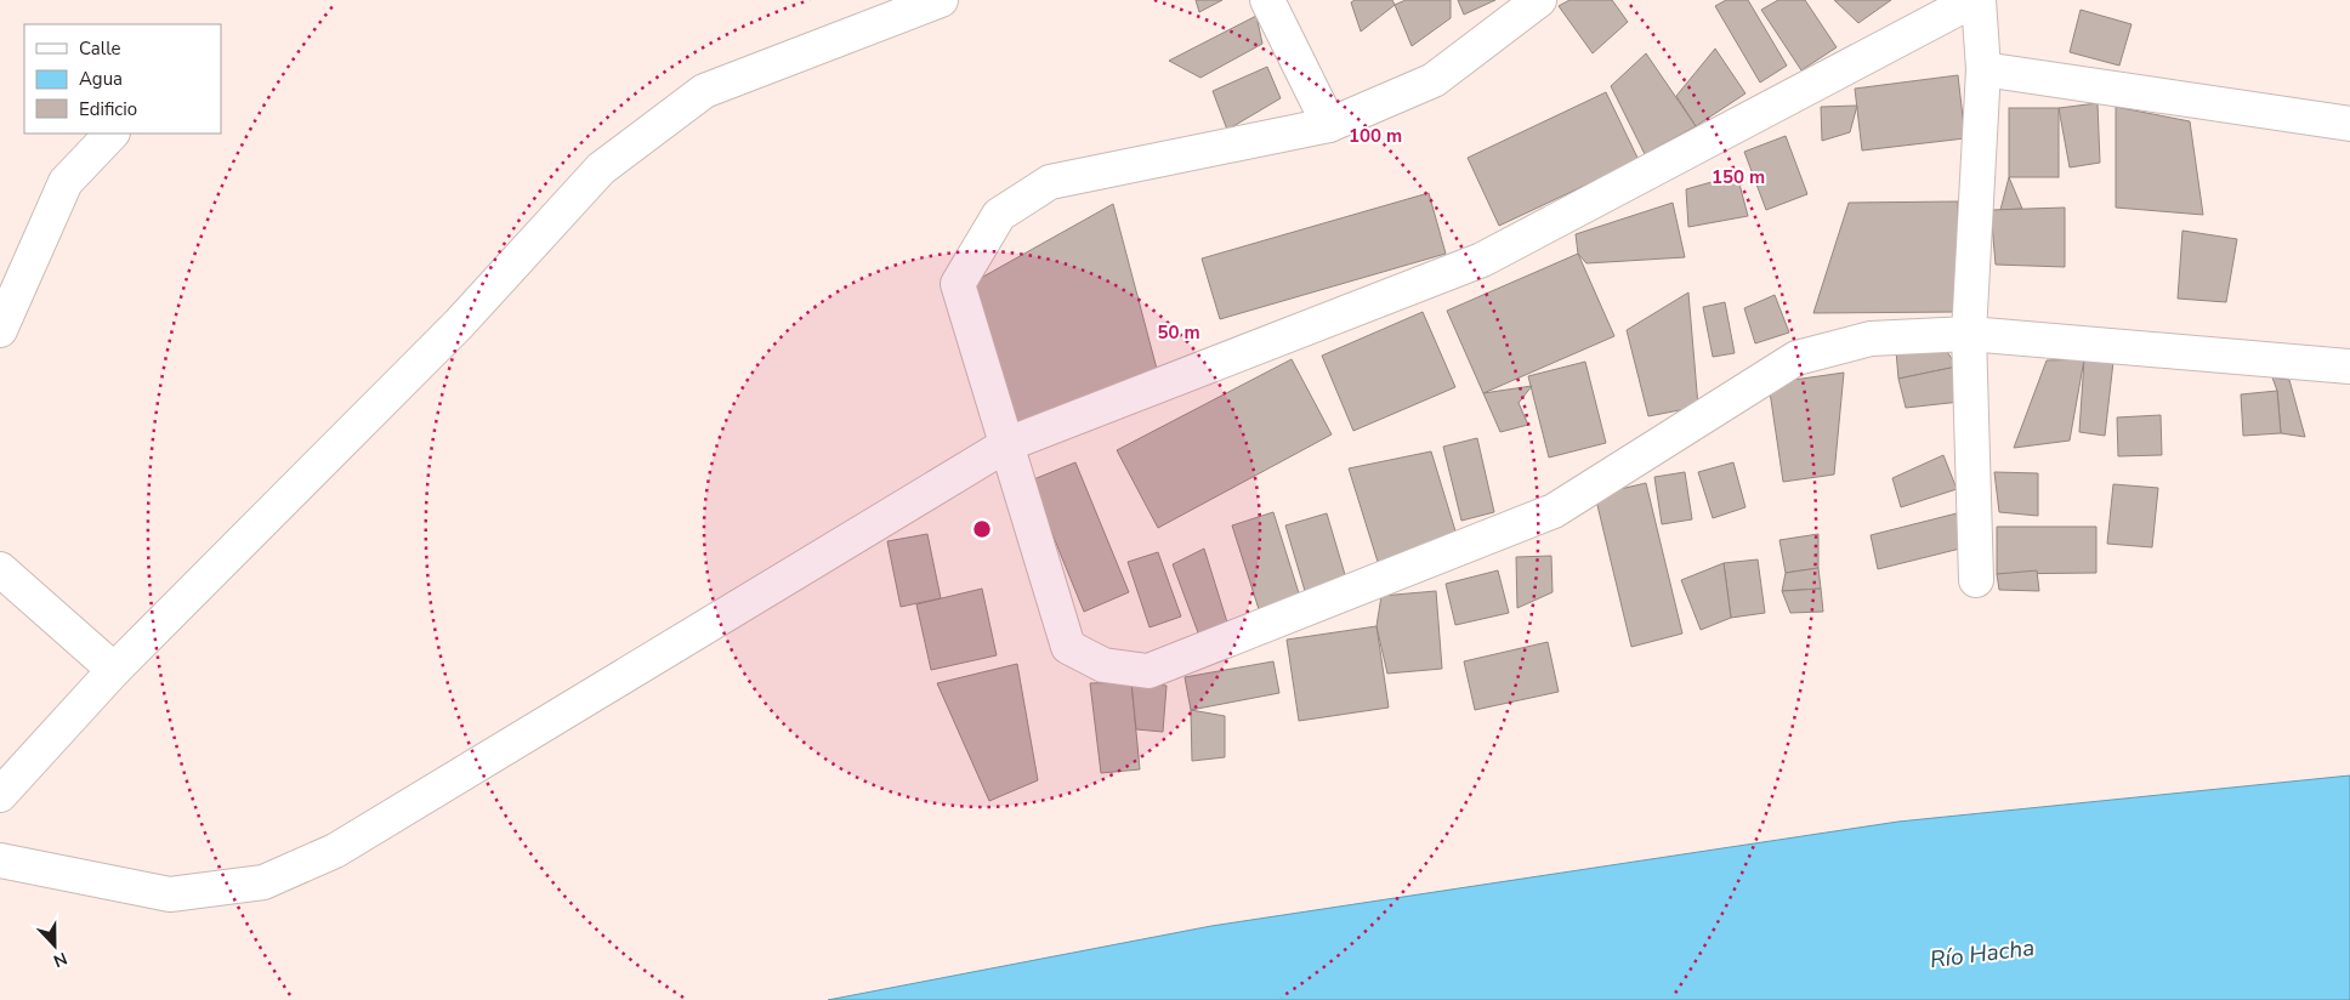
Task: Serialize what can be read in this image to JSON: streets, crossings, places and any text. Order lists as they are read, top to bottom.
{
  "water": ["Río Hacha"],
  "legend": ["Calle", "Agua", "Edificio"],
  "north": "bottom",
  "rings": ["100 m", "150 m", "50 m"]
}
